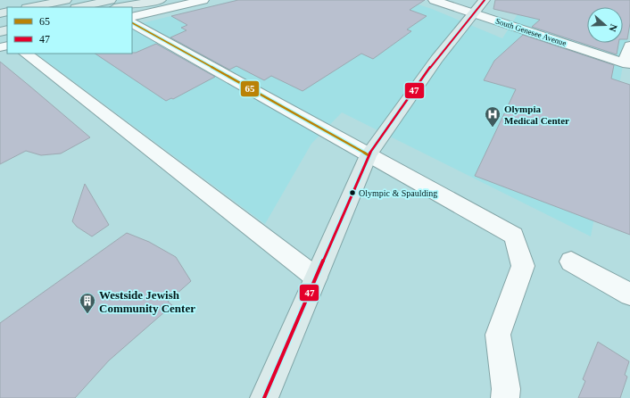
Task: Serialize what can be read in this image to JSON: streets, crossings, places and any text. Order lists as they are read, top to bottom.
{
  "streets": {
    "street": ["South Genesee Avenue"]
  },
  "places": {
    "hospital": ["Olympia Medical Center"],
    "other": ["Olympic & Spaulding"],
    "building": ["Westside Jewish Community Center"]
  },
  "lines": ["transit line 47", "transit line 65"],
  "legend": ["65", "47"],
  "north": "right"
}
